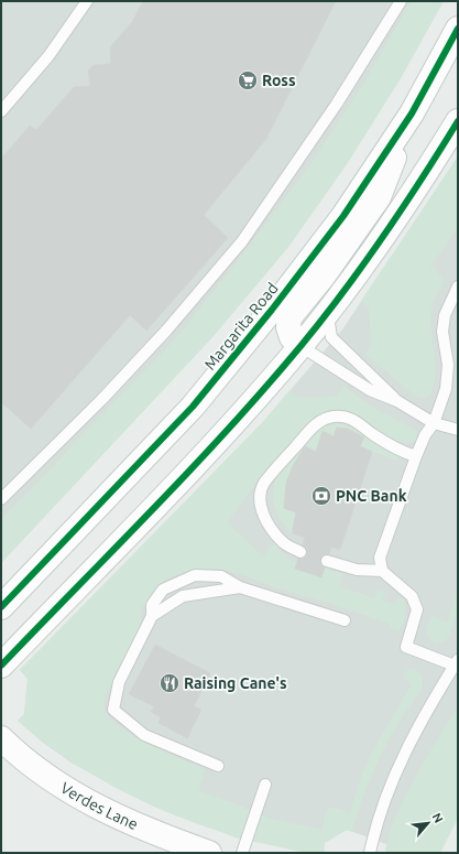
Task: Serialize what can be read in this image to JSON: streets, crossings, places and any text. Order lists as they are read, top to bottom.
{
  "streets": {
    "main road": ["Margarita Road", "Verdes Lane"]
  },
  "places": {
    "supermarket": ["Ross"],
    "bank": ["PNC Bank"],
    "restaurant": ["Raising Cane's"]
  },
  "north": "top right"
}
